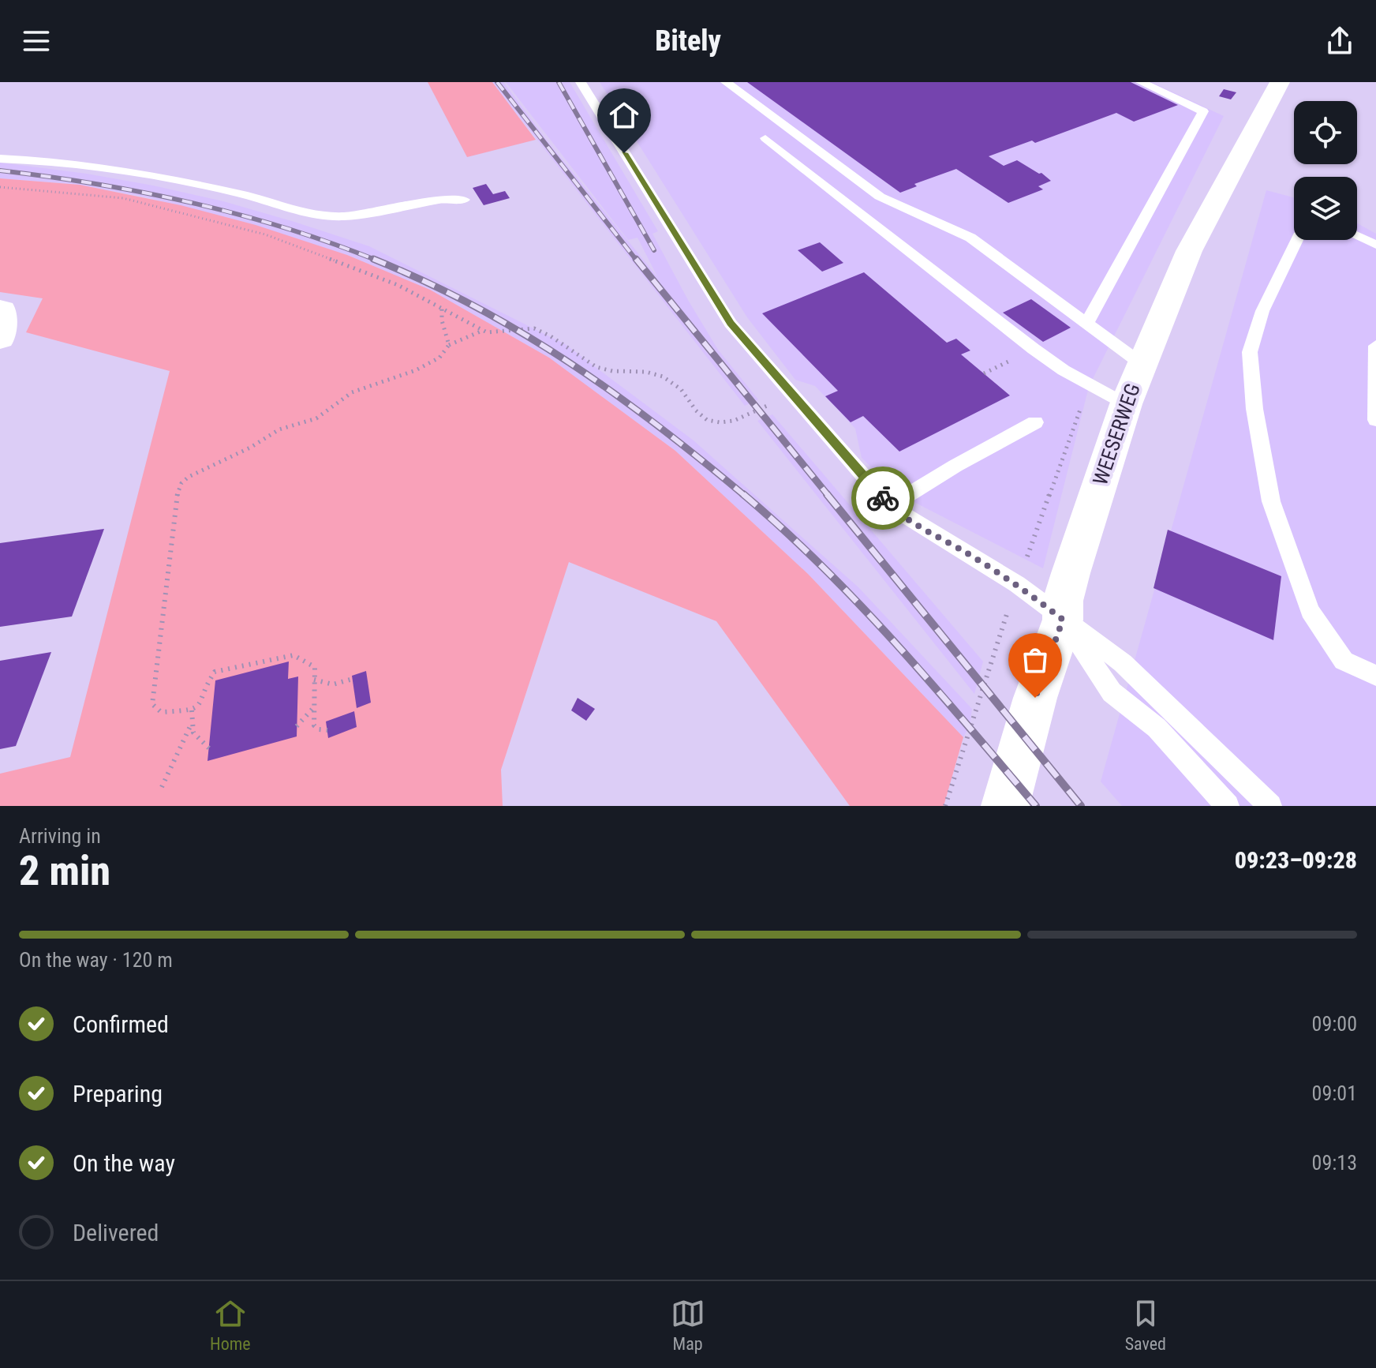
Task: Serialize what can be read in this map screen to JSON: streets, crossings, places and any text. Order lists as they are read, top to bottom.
{
  "streets": {
    "street": ["WEESERWEG"]
  },
  "page": {
    "header": "Bitely",
    "heading": ["2 min", "Arriving in", "09:23–09:28"],
    "bar": "On the way · 120 m",
    "list": [
      ["Confirmed", "09:00"],
      ["Preparing", "09:01"],
      ["On the way", "09:13"],
      "Delivered"
    ],
    "tabs": ["Home", "Map", "Saved"]
  }
}
